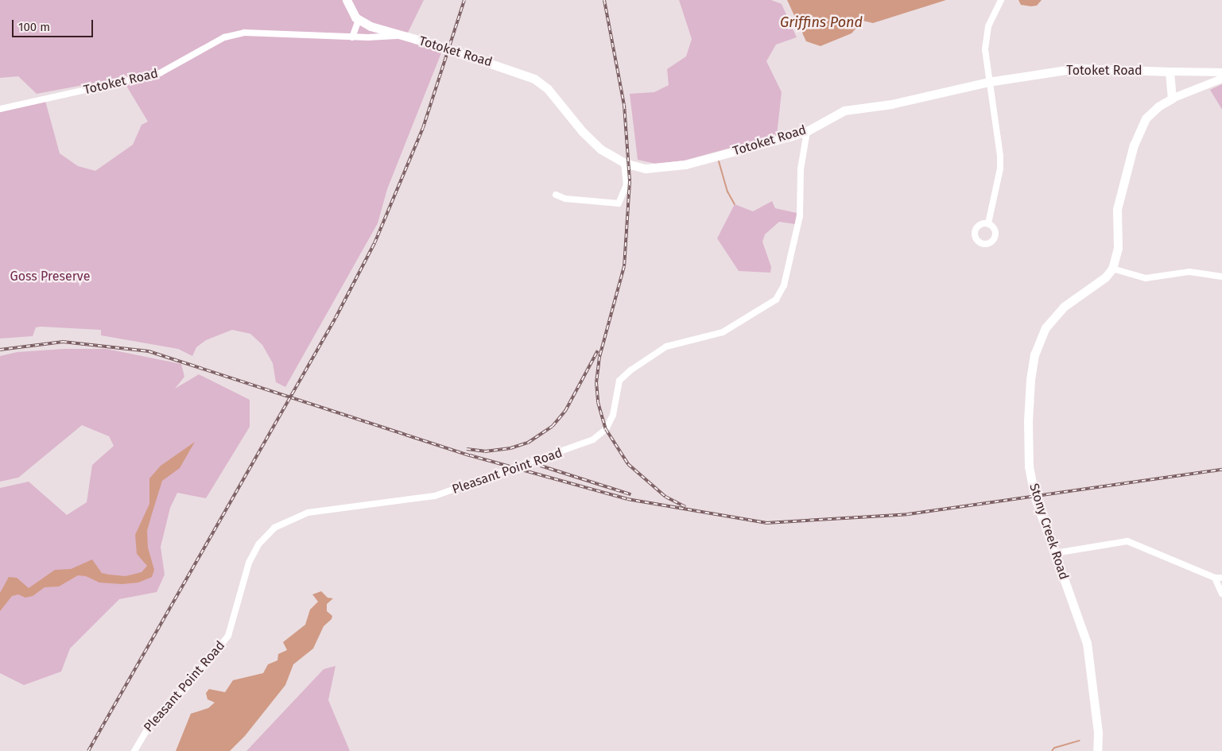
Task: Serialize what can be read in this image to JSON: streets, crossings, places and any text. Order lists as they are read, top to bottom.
{
  "streets": {
    "main road": ["Totoket Road", "Stony Creek Road"],
    "street": ["Pleasant Point Road"]
  },
  "crossings": [
    ["Totoket Road", "Pleasant Point Road"]
  ],
  "water": ["Griffins Pond"],
  "parks": ["Goss Preserve"],
  "scale_bar": "100 m"
}
